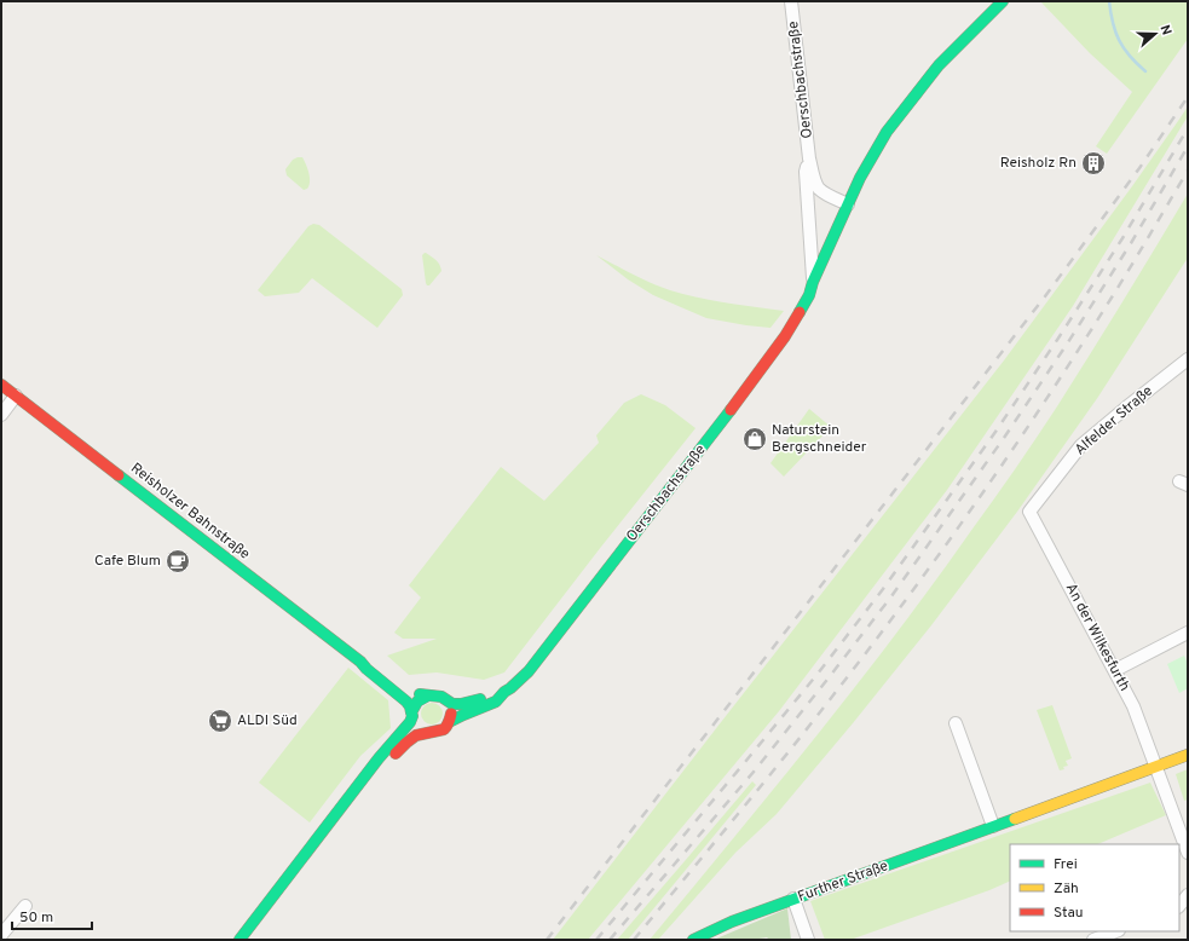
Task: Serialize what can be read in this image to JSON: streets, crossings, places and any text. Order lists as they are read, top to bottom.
{
  "streets": {
    "main road": ["Oerschbachstraße", "Reisholzer Bahnstraße", "Further Straße"],
    "street": ["Alfelder Straße", "An der Wilkesfurth"]
  },
  "crossings": [
    ["Oerschbachstraße", "Reisholzer Bahnstraße"],
    ["Alfelder Straße", "An der Wilkesfurth"],
    ["An der Wilkesfurth", "Further Straße"]
  ],
  "places": {
    "building": ["Reisholz Rn"],
    "shop": ["Naturstein Bergschneider"],
    "cafe": ["Cafe Blum"],
    "supermarket": ["ALDI Süd"]
  },
  "legend": ["Frei", "Zäh", "Stau"],
  "scale_bar": "50 m",
  "north": "right"
}
